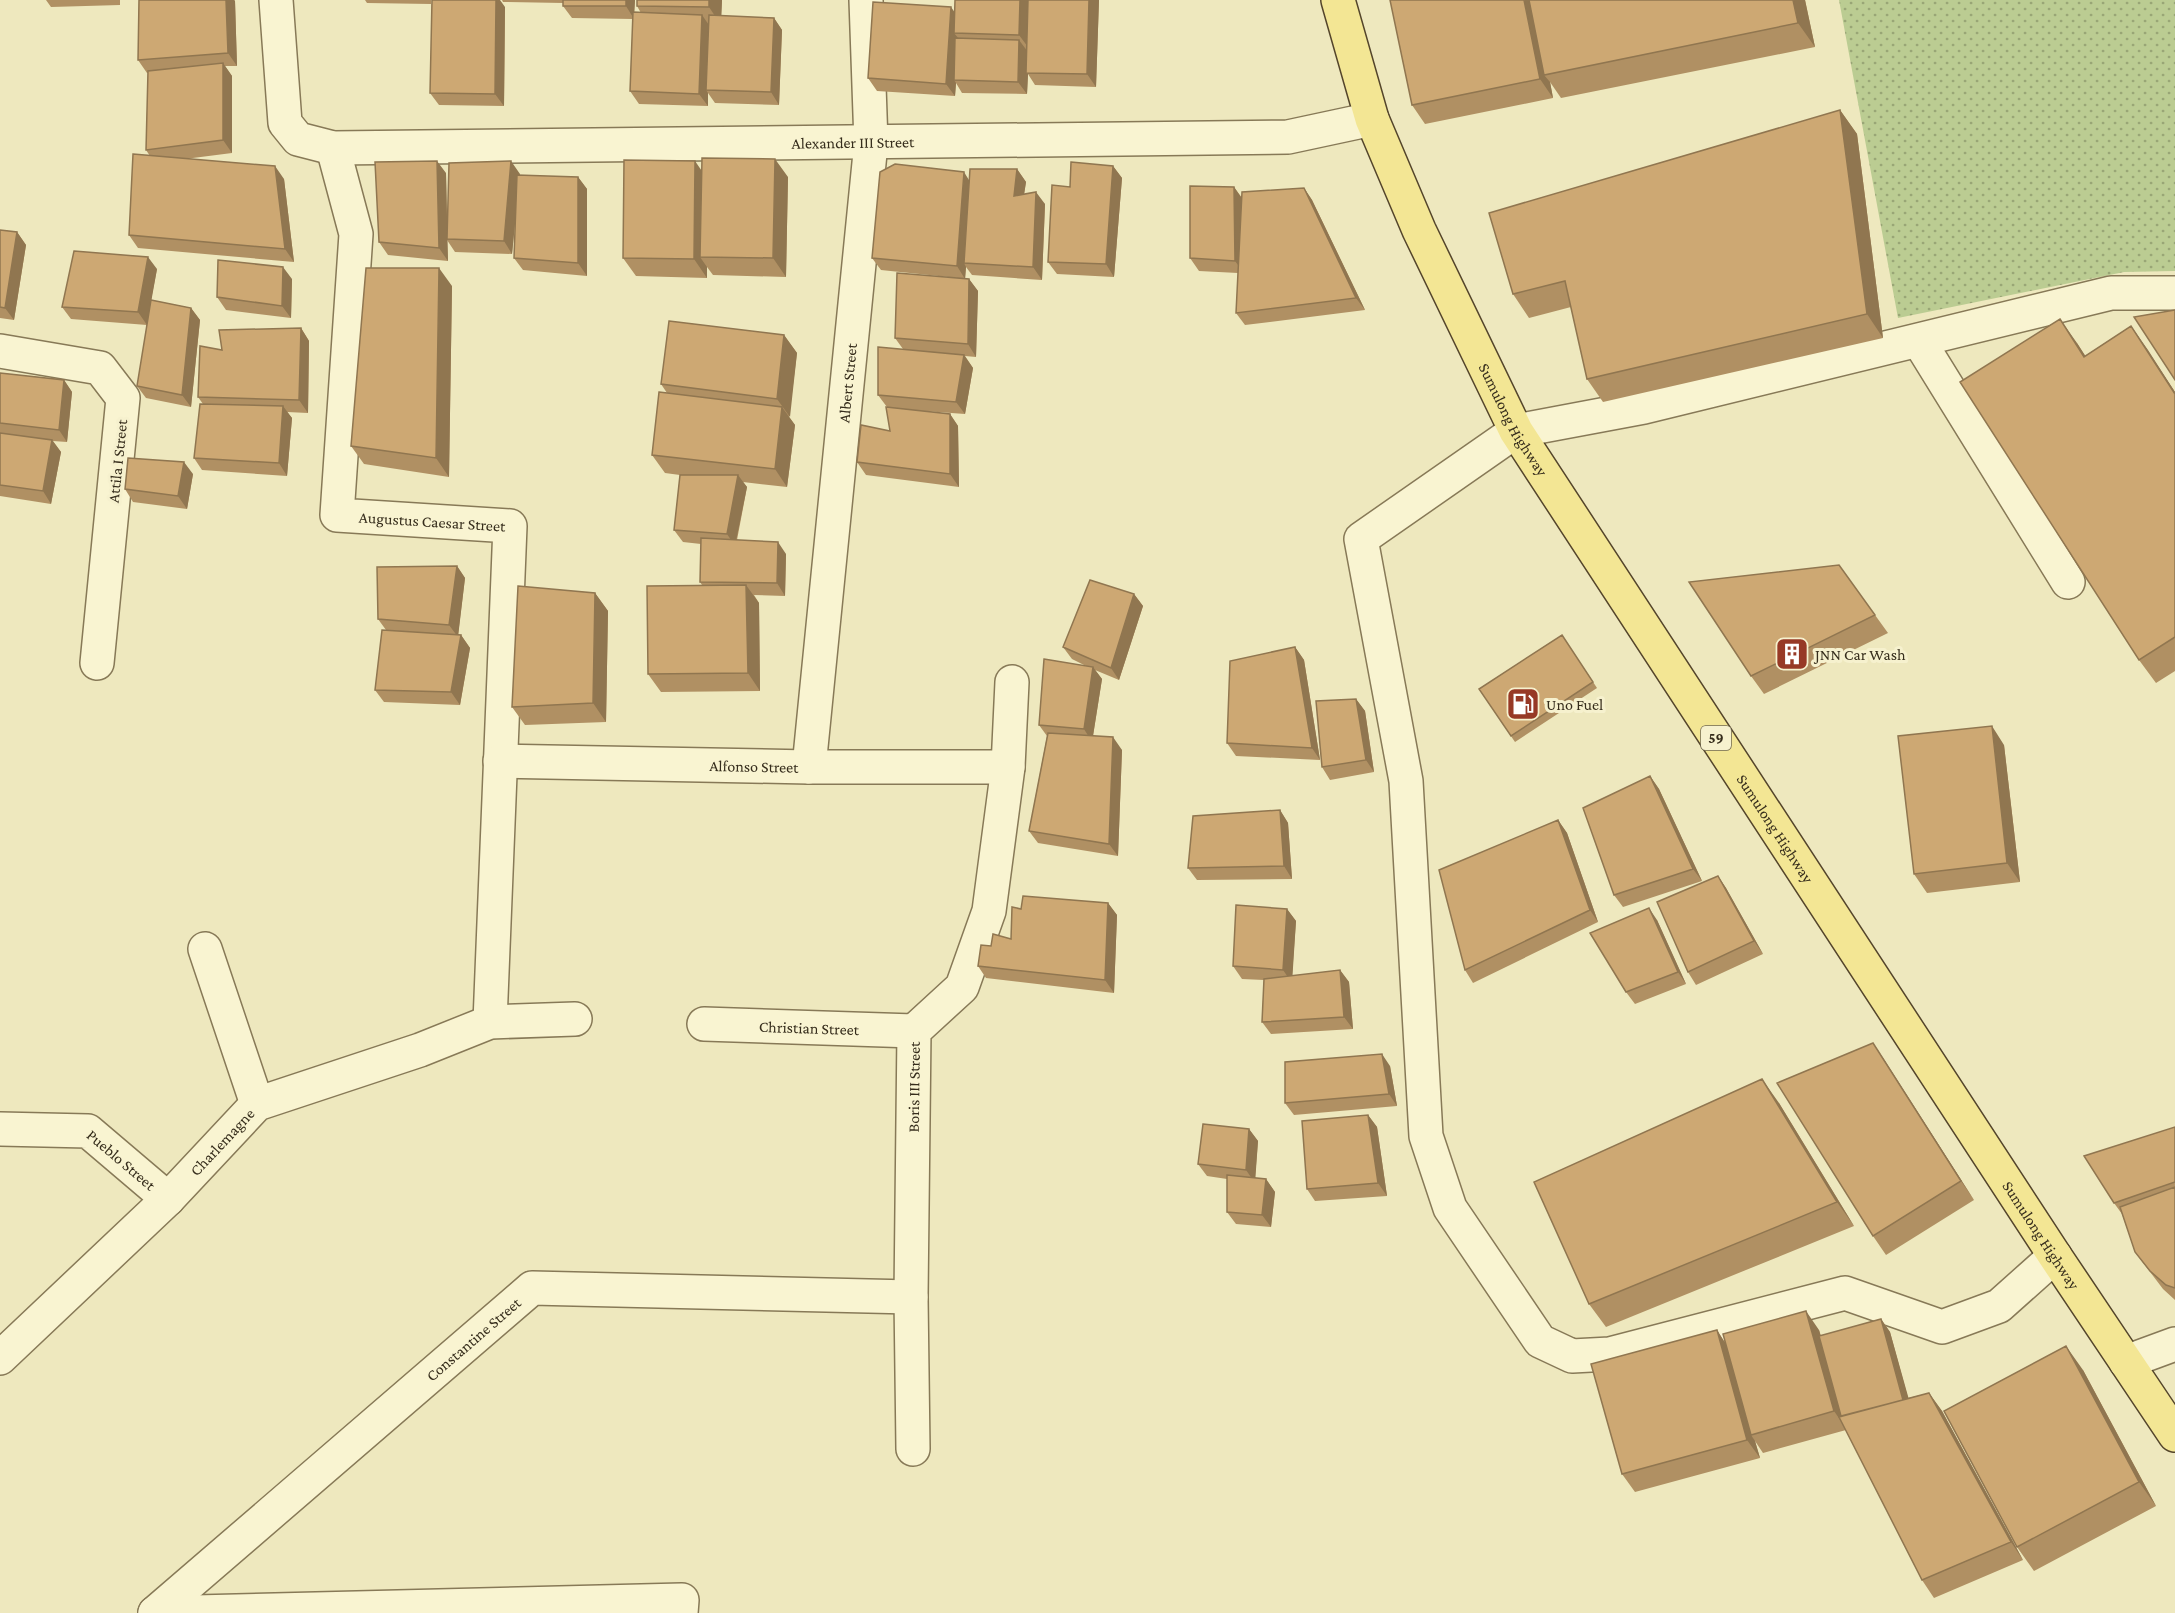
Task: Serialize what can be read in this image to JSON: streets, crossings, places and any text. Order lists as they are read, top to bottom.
{
  "streets": {
    "main road": ["Sumulong Highway", "59"],
    "street": [
      "Alexander III Street",
      "Albert Street",
      "Attila I Street",
      "Augustus Caesar Street",
      "Alfonso Street",
      "Christian Street",
      "Boris III Street",
      "Charlemagne",
      "Pueblo Street",
      "Constantine Street"
    ]
  },
  "crossings": [
    ["Alexander III Street", "Albert Street"],
    ["Alexander III Street", "Sumulong Highway"],
    ["Alexander III Street", "Augustus Caesar Street"],
    ["Albert Street", "Alfonso Street"],
    ["Augustus Caesar Street", "Alfonso Street"],
    ["Augustus Caesar Street", "Charlemagne"],
    ["Alfonso Street", "Boris III Street"],
    ["Christian Street", "Boris III Street"],
    ["Boris III Street", "Constantine Street"],
    ["Charlemagne", "Pueblo Street"]
  ],
  "places": {
    "building": ["JNN Car Wash"],
    "fuel station": ["Uno Fuel"]
  }
}
